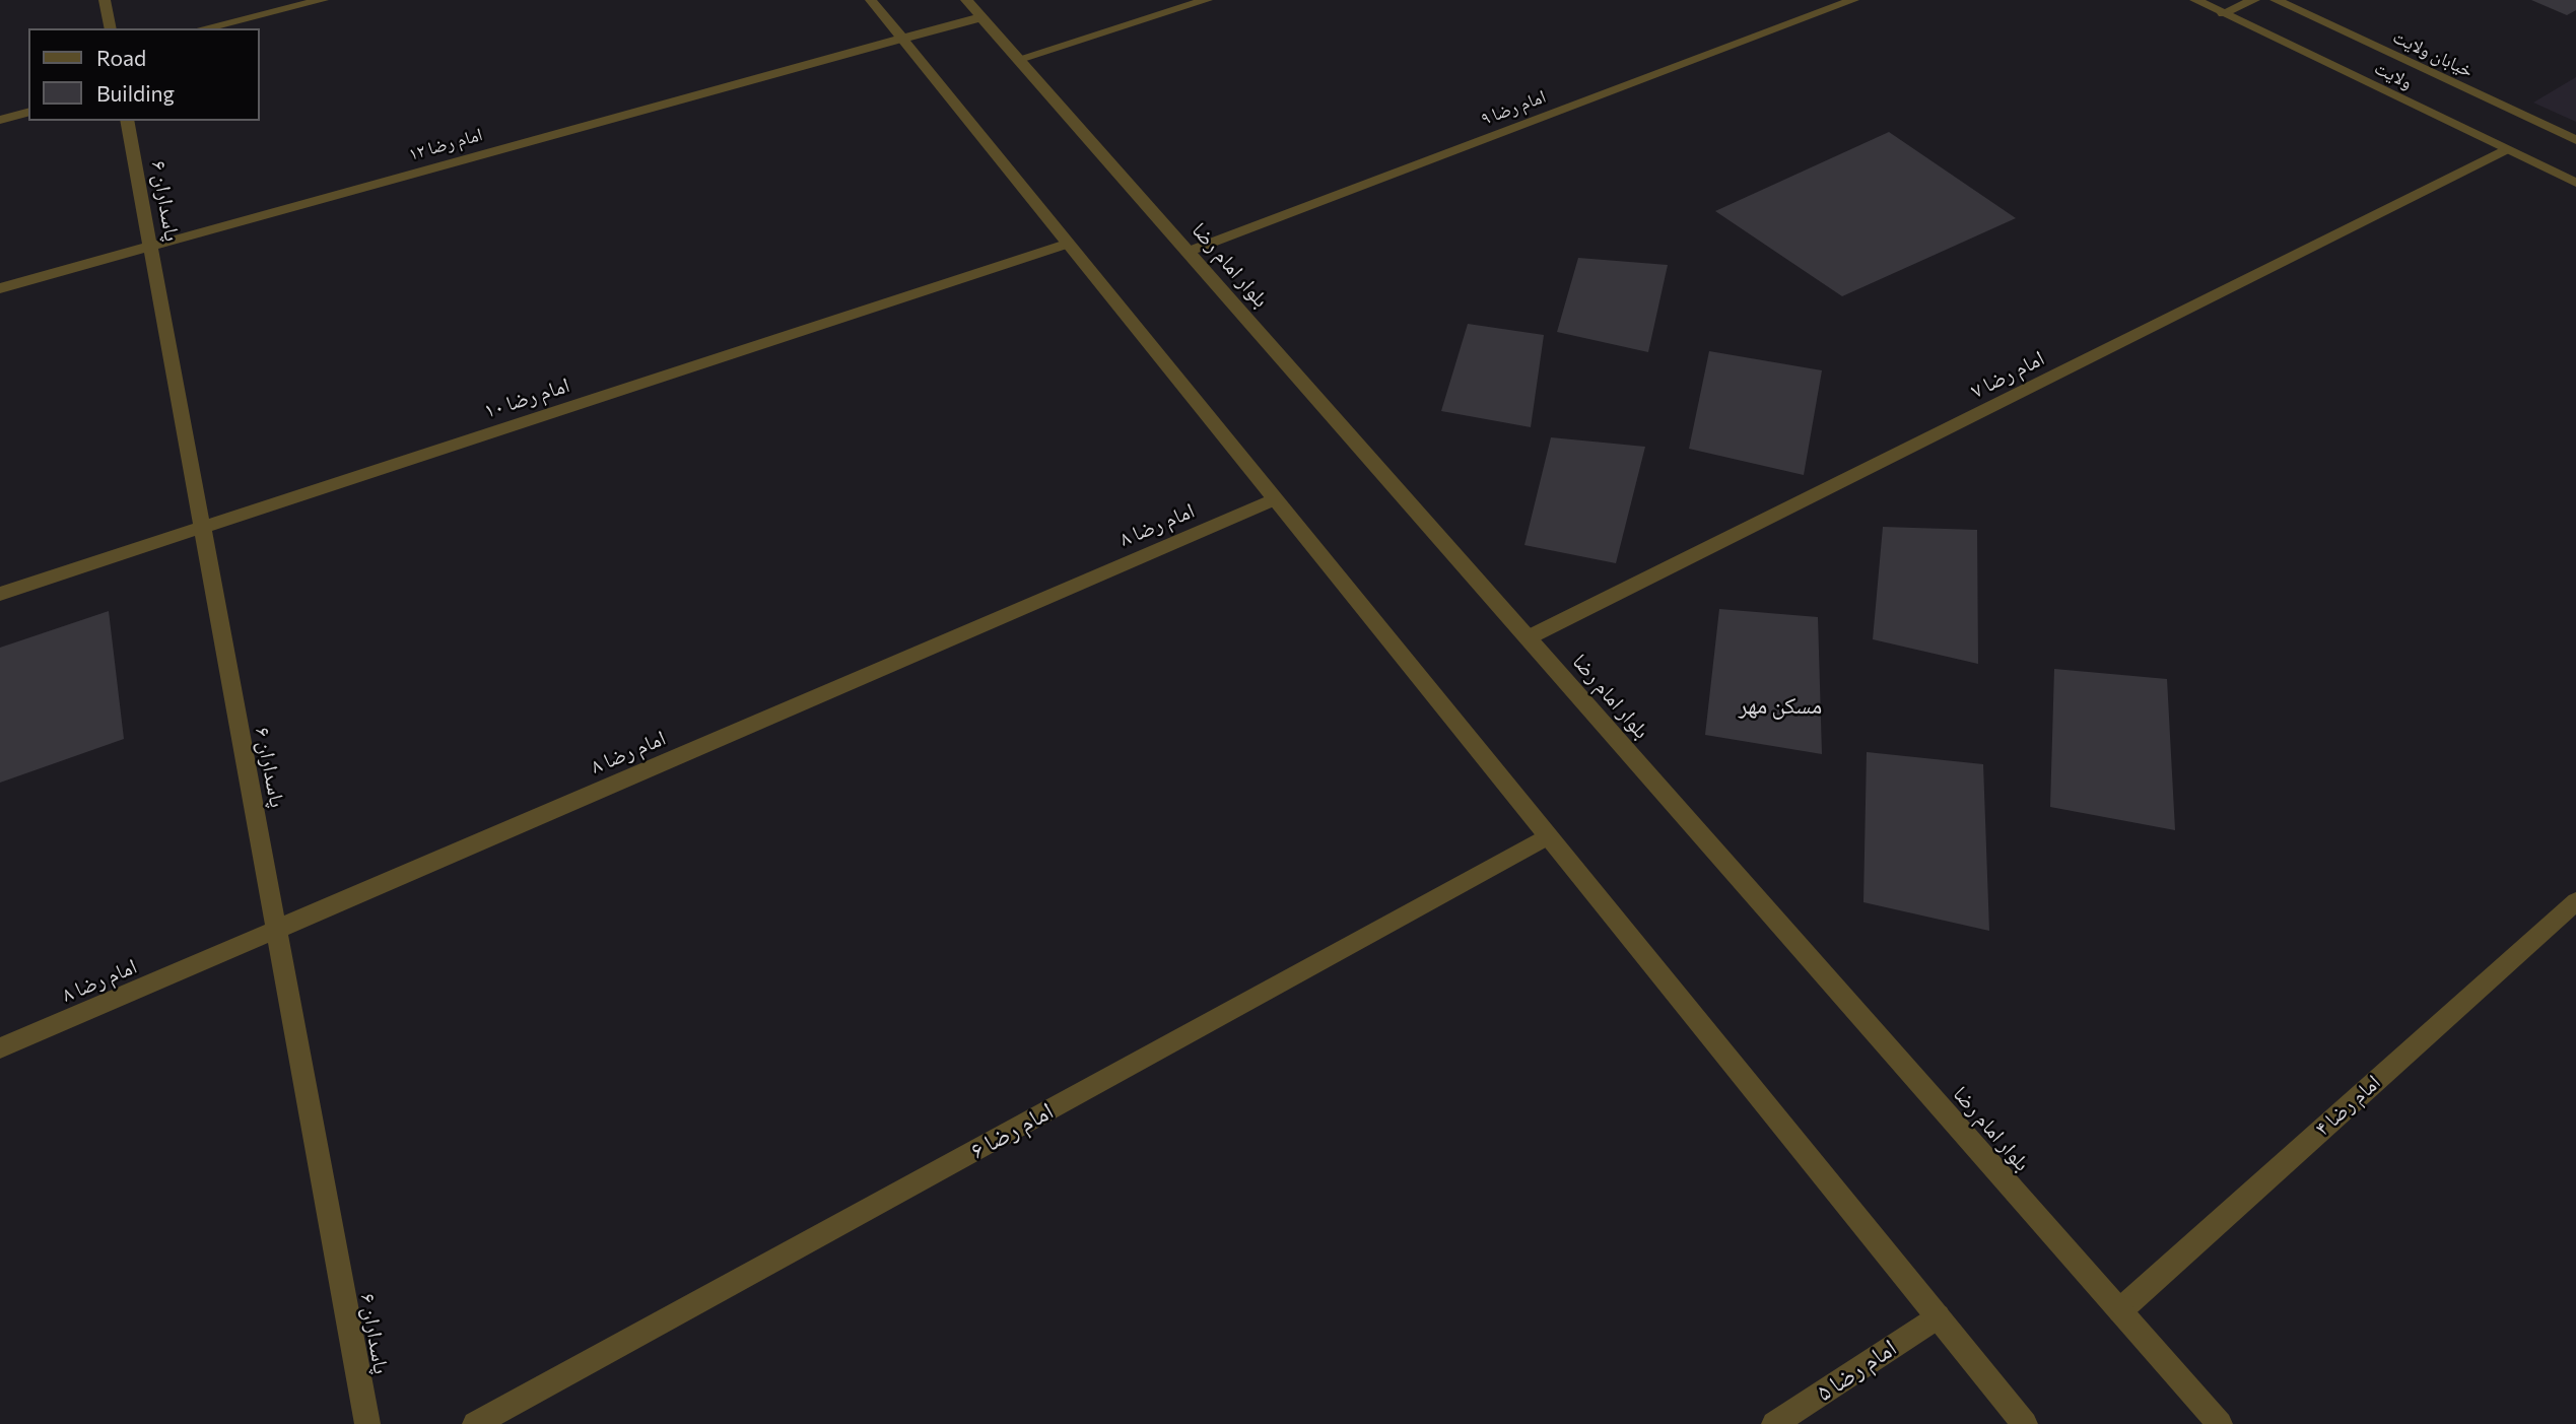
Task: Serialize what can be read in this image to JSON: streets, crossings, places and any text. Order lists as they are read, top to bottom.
{
  "streets": {
    "street": [
      "خیابان ولایت",
      "ولایت",
      "امام رضا ۹",
      "امام رضا ۱۲",
      "پاسداران ۶",
      "بلوار امام رضا",
      "امام رضا ۷",
      "امام رضا ۱۰",
      "امام رضا ۸",
      "امام رضا ۴",
      "امام رضا ۶",
      "امام رضا ۵"
    ]
  },
  "crossings": [
    ["ولایت", "امام رضا ۷"],
    ["امام رضا ۹", "بلوار امام رضا"],
    ["امام رضا ۱۲", "پاسداران ۶"],
    ["امام رضا ۱۲", "بلوار امام رضا"],
    ["پاسداران ۶", "امام رضا ۱۰"],
    ["پاسداران ۶", "امام رضا ۸"],
    ["بلوار امام رضا", "امام رضا ۷"],
    ["بلوار امام رضا", "امام رضا ۴"]
  ],
  "districts": ["مسکن مهر"],
  "legend": ["Road", "Building"]
}
